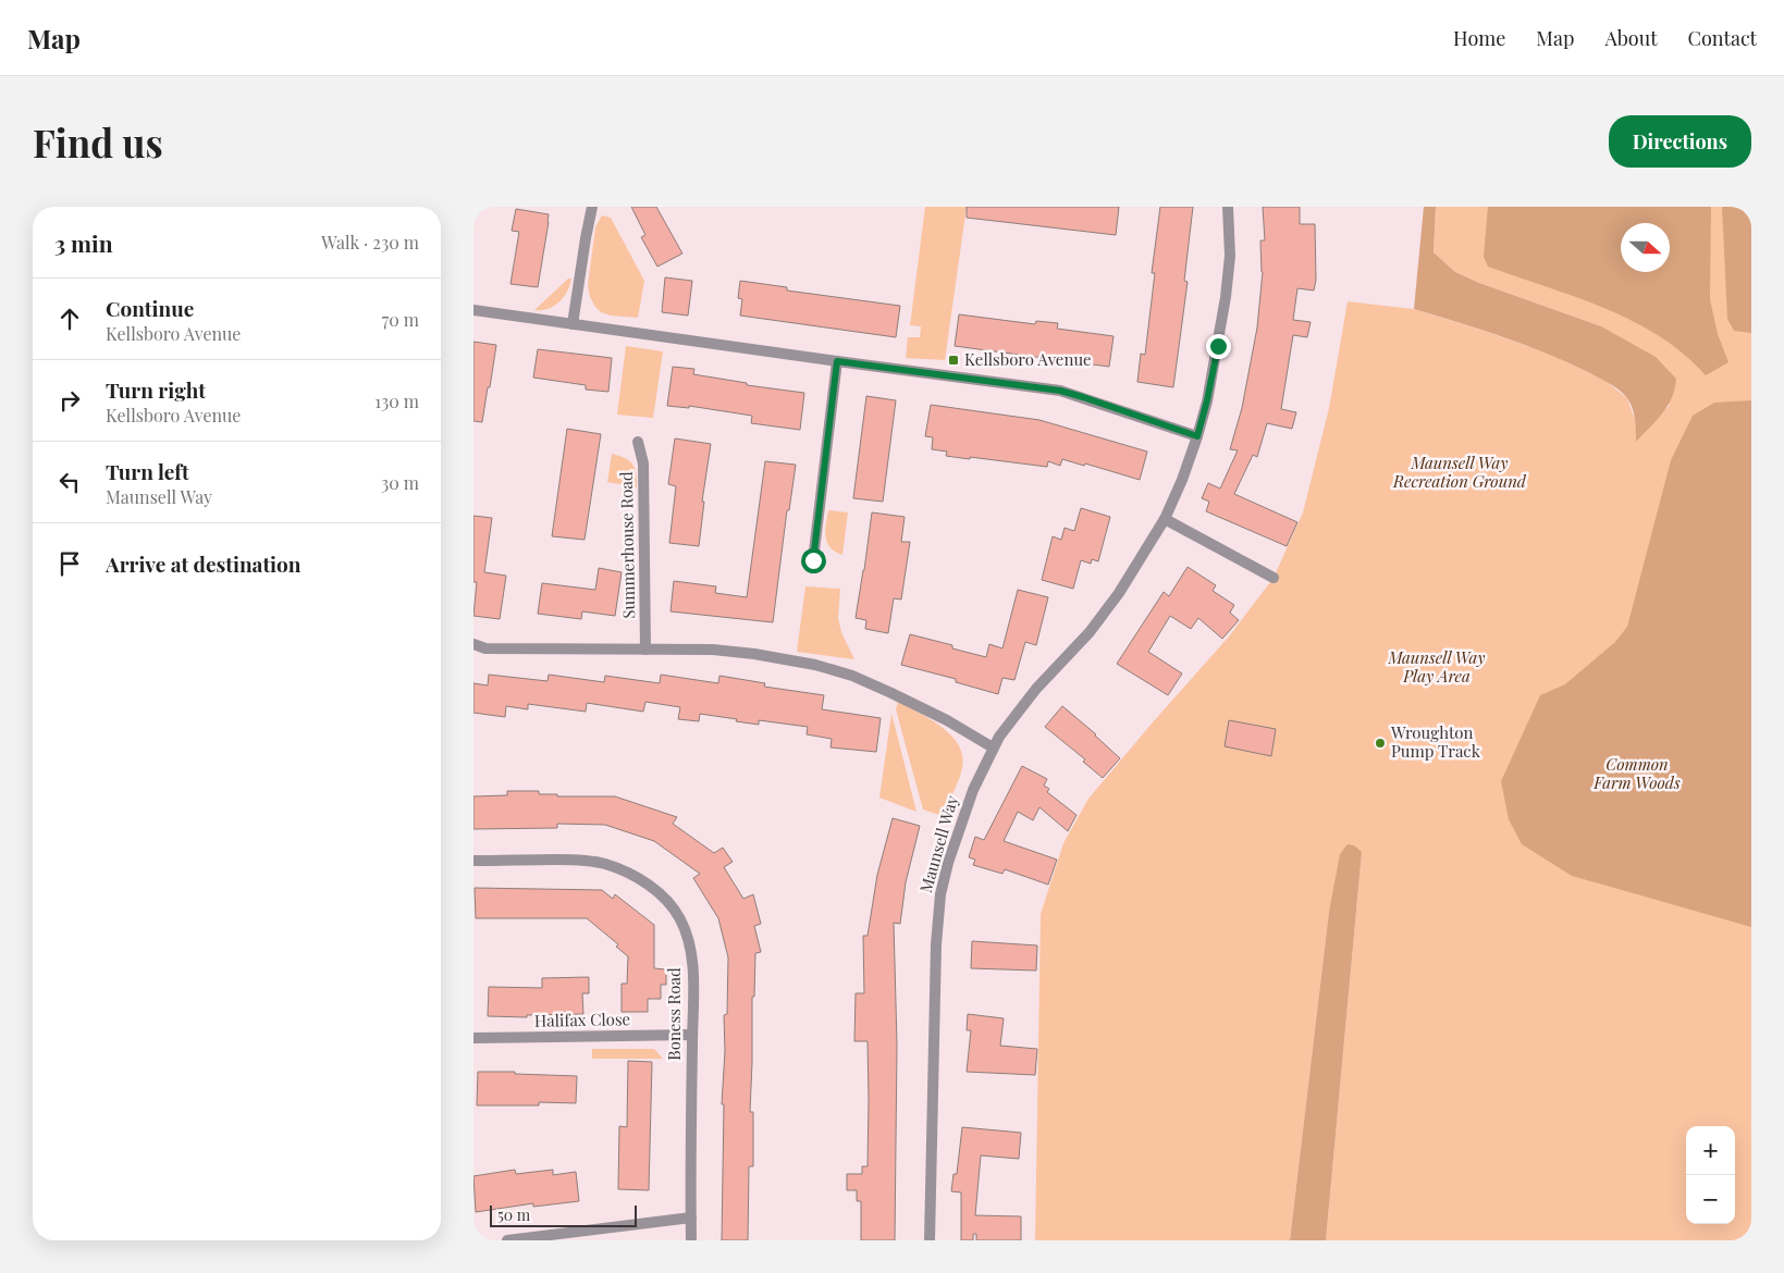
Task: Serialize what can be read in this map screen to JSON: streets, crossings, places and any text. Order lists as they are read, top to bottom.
{
  "streets": {
    "street": [
      "Summerhouse Road",
      "Maunsell Way",
      "Boness Road",
      "Halifax Close"
    ]
  },
  "crossings": [
    ["Boness Road", "Halifax Close"]
  ],
  "parks": ["Maunsell Way Recreation Ground", "Maunsell Way Play Area", "Common Farm Woods"],
  "places": {
    "transit": ["Kellsboro Avenue"],
    "other": ["Wroughton Pump Track"]
  },
  "scale_bar": "50 m",
  "north": "right",
  "page": {
    "header": "Map",
    "nav": [
      "Home",
      "Map",
      "About",
      "Contact"
    ],
    "buttons": "Directions",
    "title": "Find us",
    "heading": ["3 min", "Walk · 230 m"],
    "list": [
      ["Continue", "Kellsboro Avenue", "70 m"],
      ["Turn right", "Kellsboro Avenue", "130 m"],
      ["Turn left", "Maunsell Way", "30 m"],
      "Arrive at destination"
    ],
    "map_buttons": ["+", "−"],
    "scale": "50 m"
  }
}
